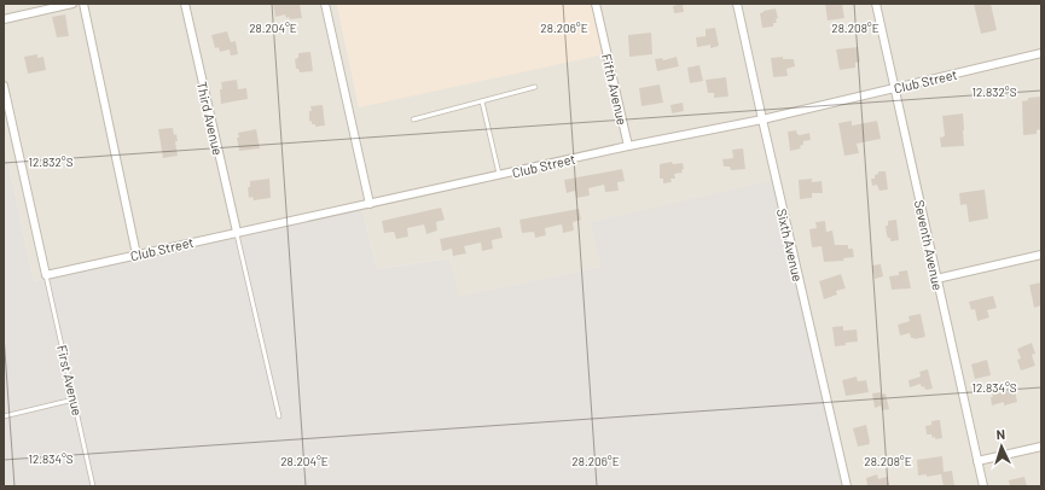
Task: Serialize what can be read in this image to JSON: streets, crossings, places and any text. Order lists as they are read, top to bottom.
{
  "streets": {
    "street": [
      "Club Street",
      "Fifth Avenue",
      "Third Avenue",
      "Sixth Avenue",
      "Seventh Avenue"
    ],
    "lane": ["First Avenue"]
  },
  "crossings": [
    ["Club Street", "Fifth Avenue"],
    ["Club Street", "Third Avenue"],
    ["Club Street", "Sixth Avenue"],
    ["Club Street", "Seventh Avenue"],
    ["Club Street", "First Avenue"]
  ],
  "north": "top",
  "coordinates": [
    "28.204°E",
    "28.206°E",
    "28.208°E",
    "12.832°S",
    "12.834°S"
  ]
}
